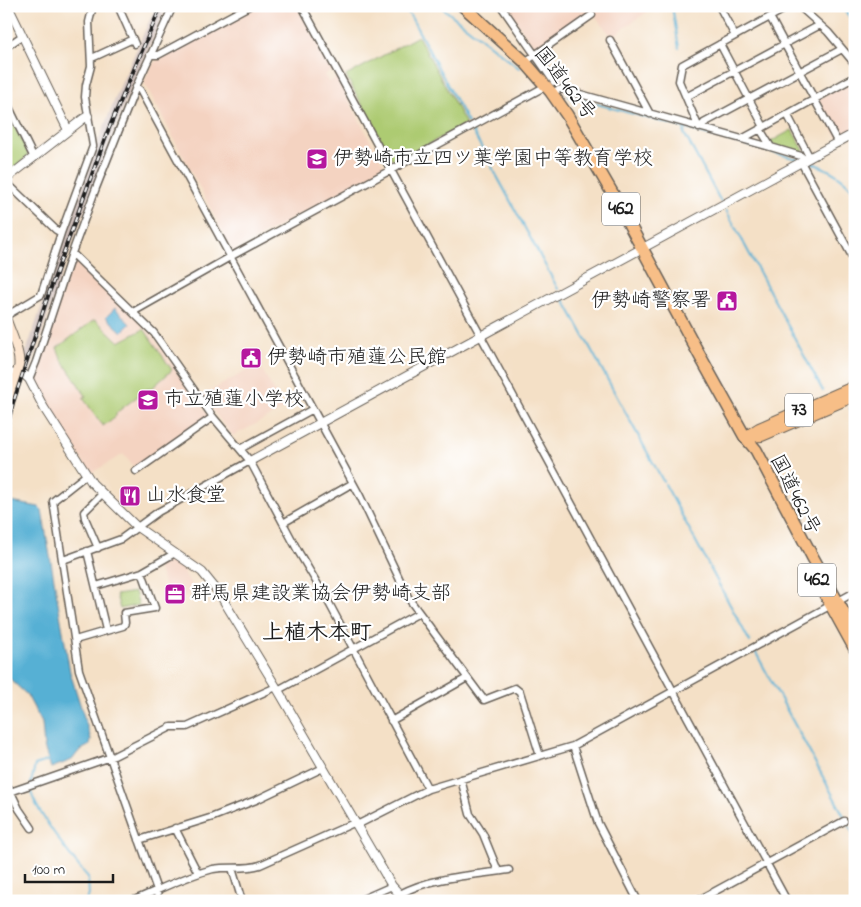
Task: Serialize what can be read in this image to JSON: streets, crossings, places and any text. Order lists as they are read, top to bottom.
{
  "streets": {
    "highway": ["国道462号", "462"],
    "main road": ["73"]
  },
  "crossings": [
    ["国道462号", "73"]
  ],
  "districts": ["上植木本町"],
  "places": {
    "school or university": ["伊勢崎市立四ツ葉学園中等教育学校", "市立殖蓮小学校"],
    "public building": ["伊勢崎警察署", "伊勢崎市殖蓮公民館"],
    "restaurant": ["山水食堂"],
    "office": ["群馬県建設業協会伊勢崎支部"]
  },
  "scale_bar": "100 m"
}
